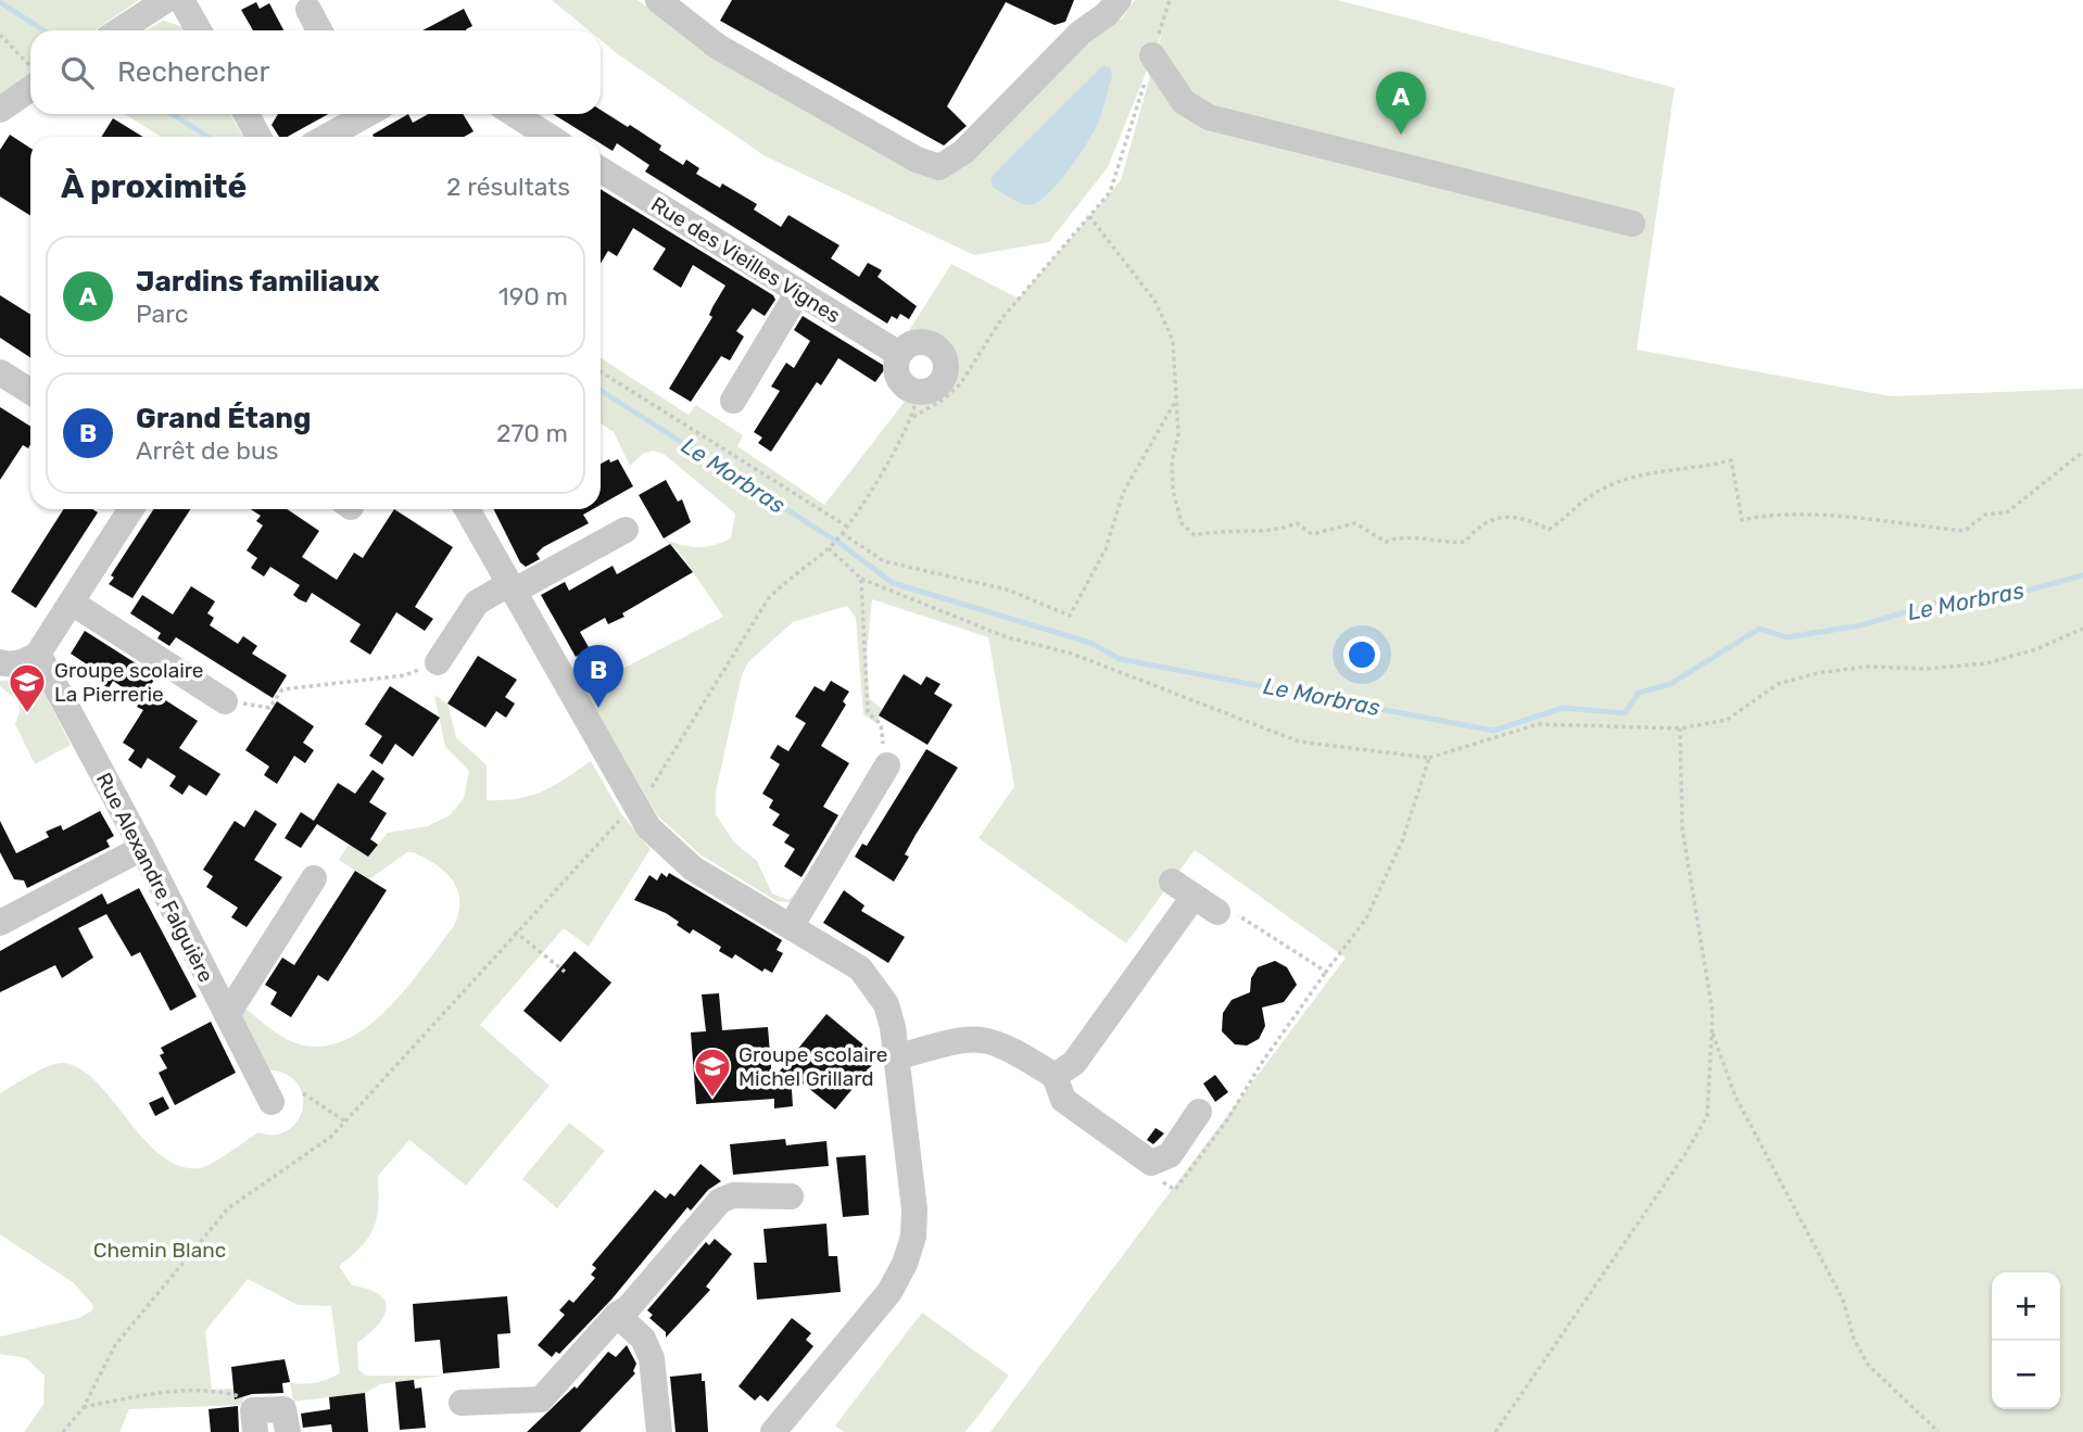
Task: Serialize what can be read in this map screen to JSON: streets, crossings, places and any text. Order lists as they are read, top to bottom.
{
  "streets": {
    "street": ["Rue des Vieilles Vignes", "Rue Alexandre Falguière"]
  },
  "water": ["Le Morbras"],
  "parks": ["Chemin Blanc"],
  "places": {
    "school or university": ["Groupe scolaire La Pierrerie", "Groupe scolaire Michel Grillard"]
  },
  "page": {
    "search": "Rechercher",
    "pins": ["A", "B"],
    "heading": ["À proximité", "2 résultats"],
    "list": [
      {
        "mark": "A",
        "name": "Jardins familiaux",
        "note": "Parc",
        "value": "190 m"
      },
      {
        "mark": "B",
        "name": "Grand Étang",
        "note": "Arrêt de bus",
        "value": "270 m"
      }
    ],
    "map_buttons": ["+", "−"]
  }
}
